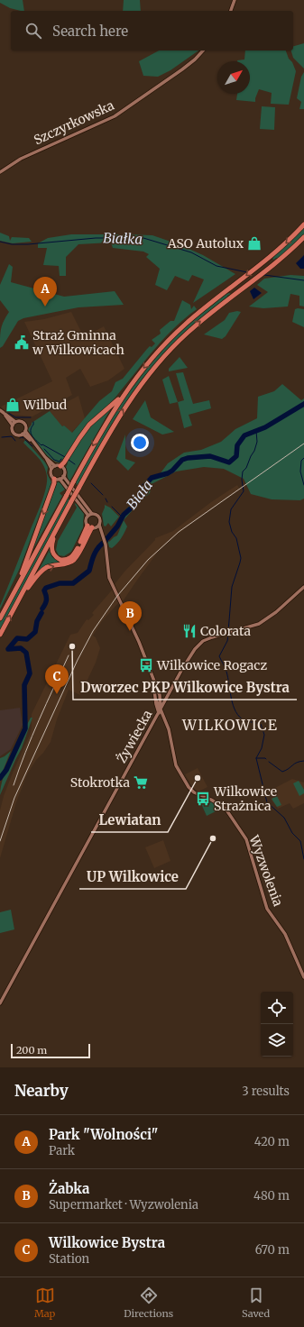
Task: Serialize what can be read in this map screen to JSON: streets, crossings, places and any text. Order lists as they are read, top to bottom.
{
  "streets": {
    "street": ["Szczyrkowska", "Żywiecka", "Wyzwolenia"]
  },
  "crossings": [
    ["Żywiecka", "Wyzwolenia"]
  ],
  "districts": ["WILKOWICE"],
  "water": ["Białka", "Biała"],
  "places": {
    "shop": ["ASO Autolux", "Wilbud"],
    "public building": ["Straż Gminna w Wilkowicach"],
    "restaurant": ["Colorata"],
    "other": ["Dworzec PKP Wilkowice Bystra", "Lewiatan", "UP Wilkowice"],
    "bus stop": ["Wilkowice Rogacz", "Wilkowice Strażnica"],
    "supermarket": ["Stokrotka"]
  },
  "scale_bar": "200 m",
  "north": "top right",
  "page": {
    "search": "Search here",
    "pins": ["A", "B", "C"],
    "scale": "200 m",
    "heading": ["Nearby", "3 results"],
    "list": [
      {
        "mark": "A",
        "name": "Park \"Wolności\"",
        "note": "Park",
        "value": "420 m"
      },
      {
        "mark": "B",
        "name": "Żabka",
        "note": "Supermarket · Wyzwolenia",
        "value": "480 m"
      },
      {
        "mark": "C",
        "name": "Wilkowice Bystra",
        "note": "Station",
        "value": "670 m"
      }
    ],
    "nav": ["Map", "Directions", "Saved"]
  }
}
